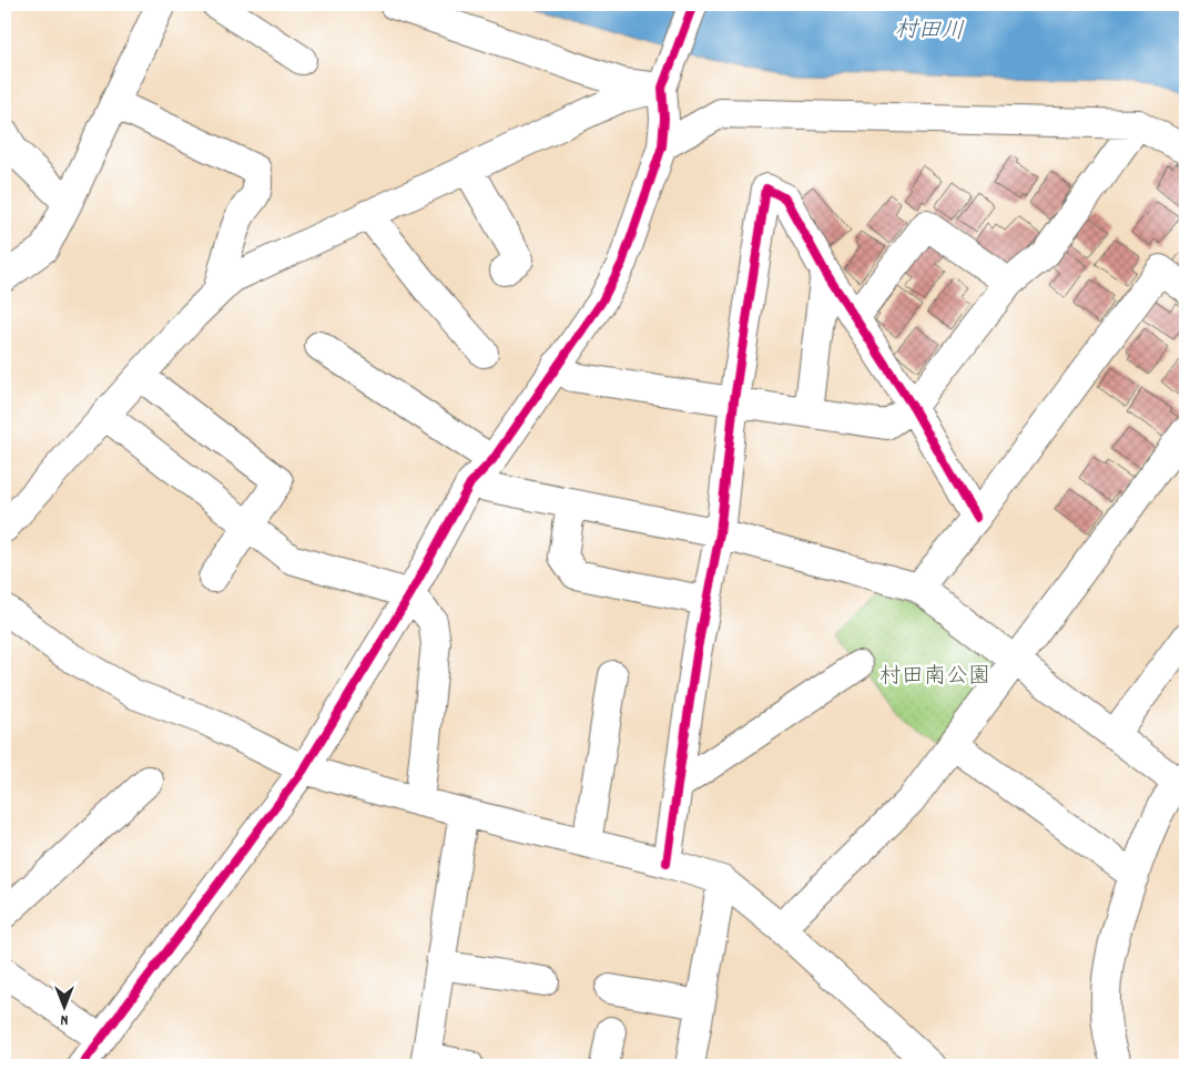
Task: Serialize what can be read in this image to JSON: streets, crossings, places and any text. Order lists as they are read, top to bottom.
{
  "water": ["村田川"],
  "parks": ["村田南公園"],
  "north": "bottom"
}
